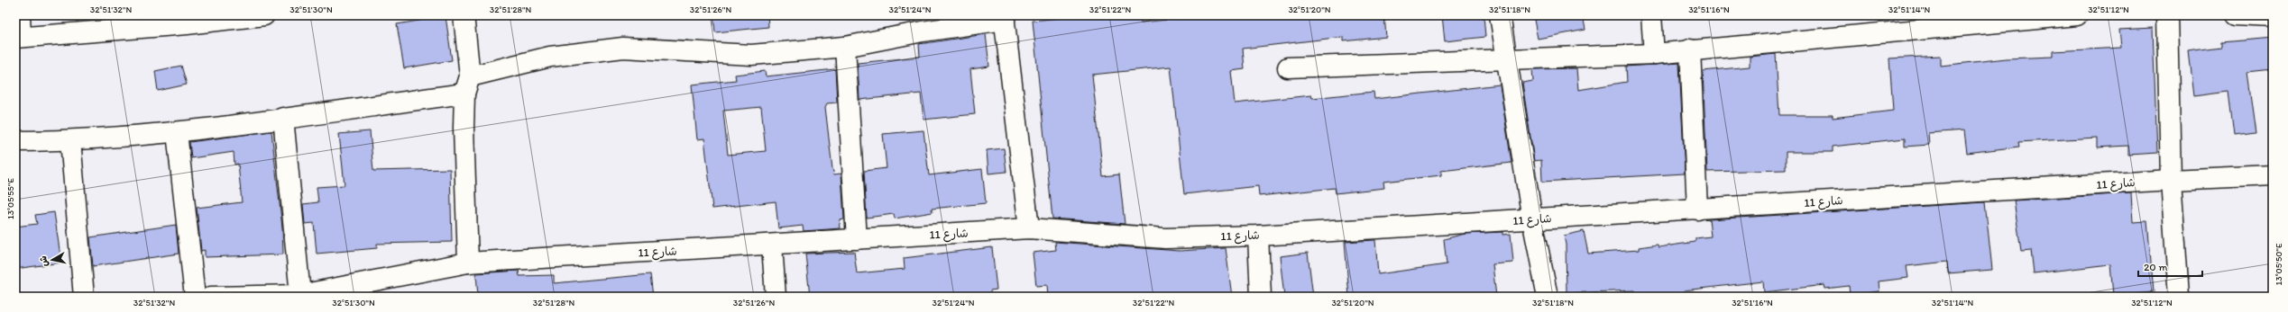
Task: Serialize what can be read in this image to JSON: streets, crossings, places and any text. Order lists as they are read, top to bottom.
{
  "streets": {
    "street": ["شارع 11"]
  },
  "scale_bar": "20 m",
  "north": "left",
  "coordinates": [
    "32°51'32\"N",
    "32°51'30\"N",
    "32°51'28\"N",
    "32°51'26\"N",
    "32°51'24\"N",
    "32°51'22\"N",
    "32°51'20\"N",
    "32°51'18\"N",
    "32°51'16\"N",
    "32°51'14\"N",
    "32°51'12\"N",
    "13°05'55\"E",
    "13°05'50\"E"
  ]
}
